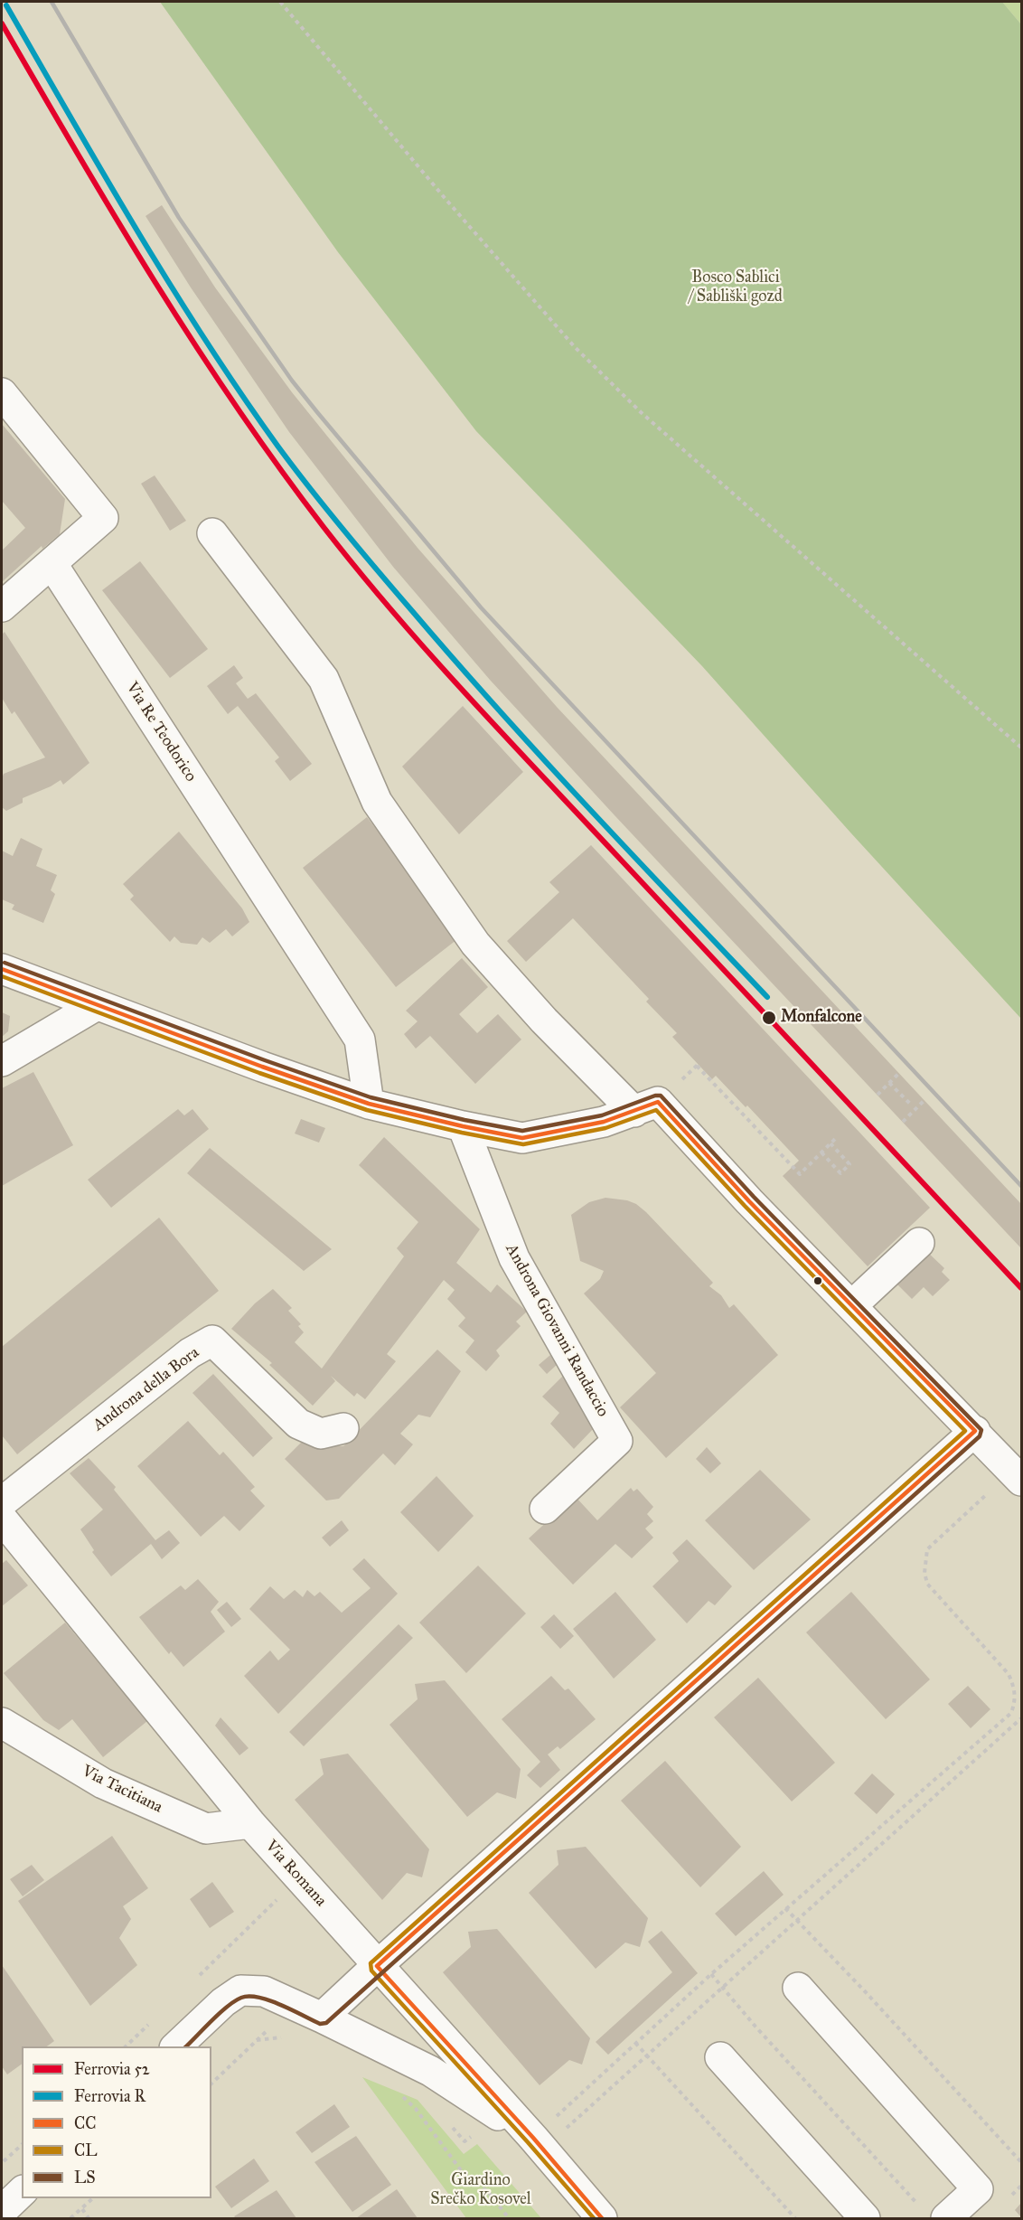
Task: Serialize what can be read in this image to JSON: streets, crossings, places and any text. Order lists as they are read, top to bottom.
{
  "streets": {
    "street": [
      "Via Re Teodorico",
      "Androna Giovanni Randaccio",
      "Androna della Bora",
      "Via Tacitiana",
      "Via Romana"
    ]
  },
  "crossings": [
    ["Via Tacitiana", "Via Romana"]
  ],
  "parks": ["Bosco Sablici / Sabliški gozd", "Giardino Srečko Kosovel"],
  "places": ["Monfalcone"],
  "lines": [
    "rail line R",
    "rail line 52",
    "transit line LS",
    "transit line CC",
    "transit line CL"
  ],
  "legend": [
    "Ferrovia 52",
    "Ferrovia R",
    "CC",
    "CL",
    "LS"
  ]
}
